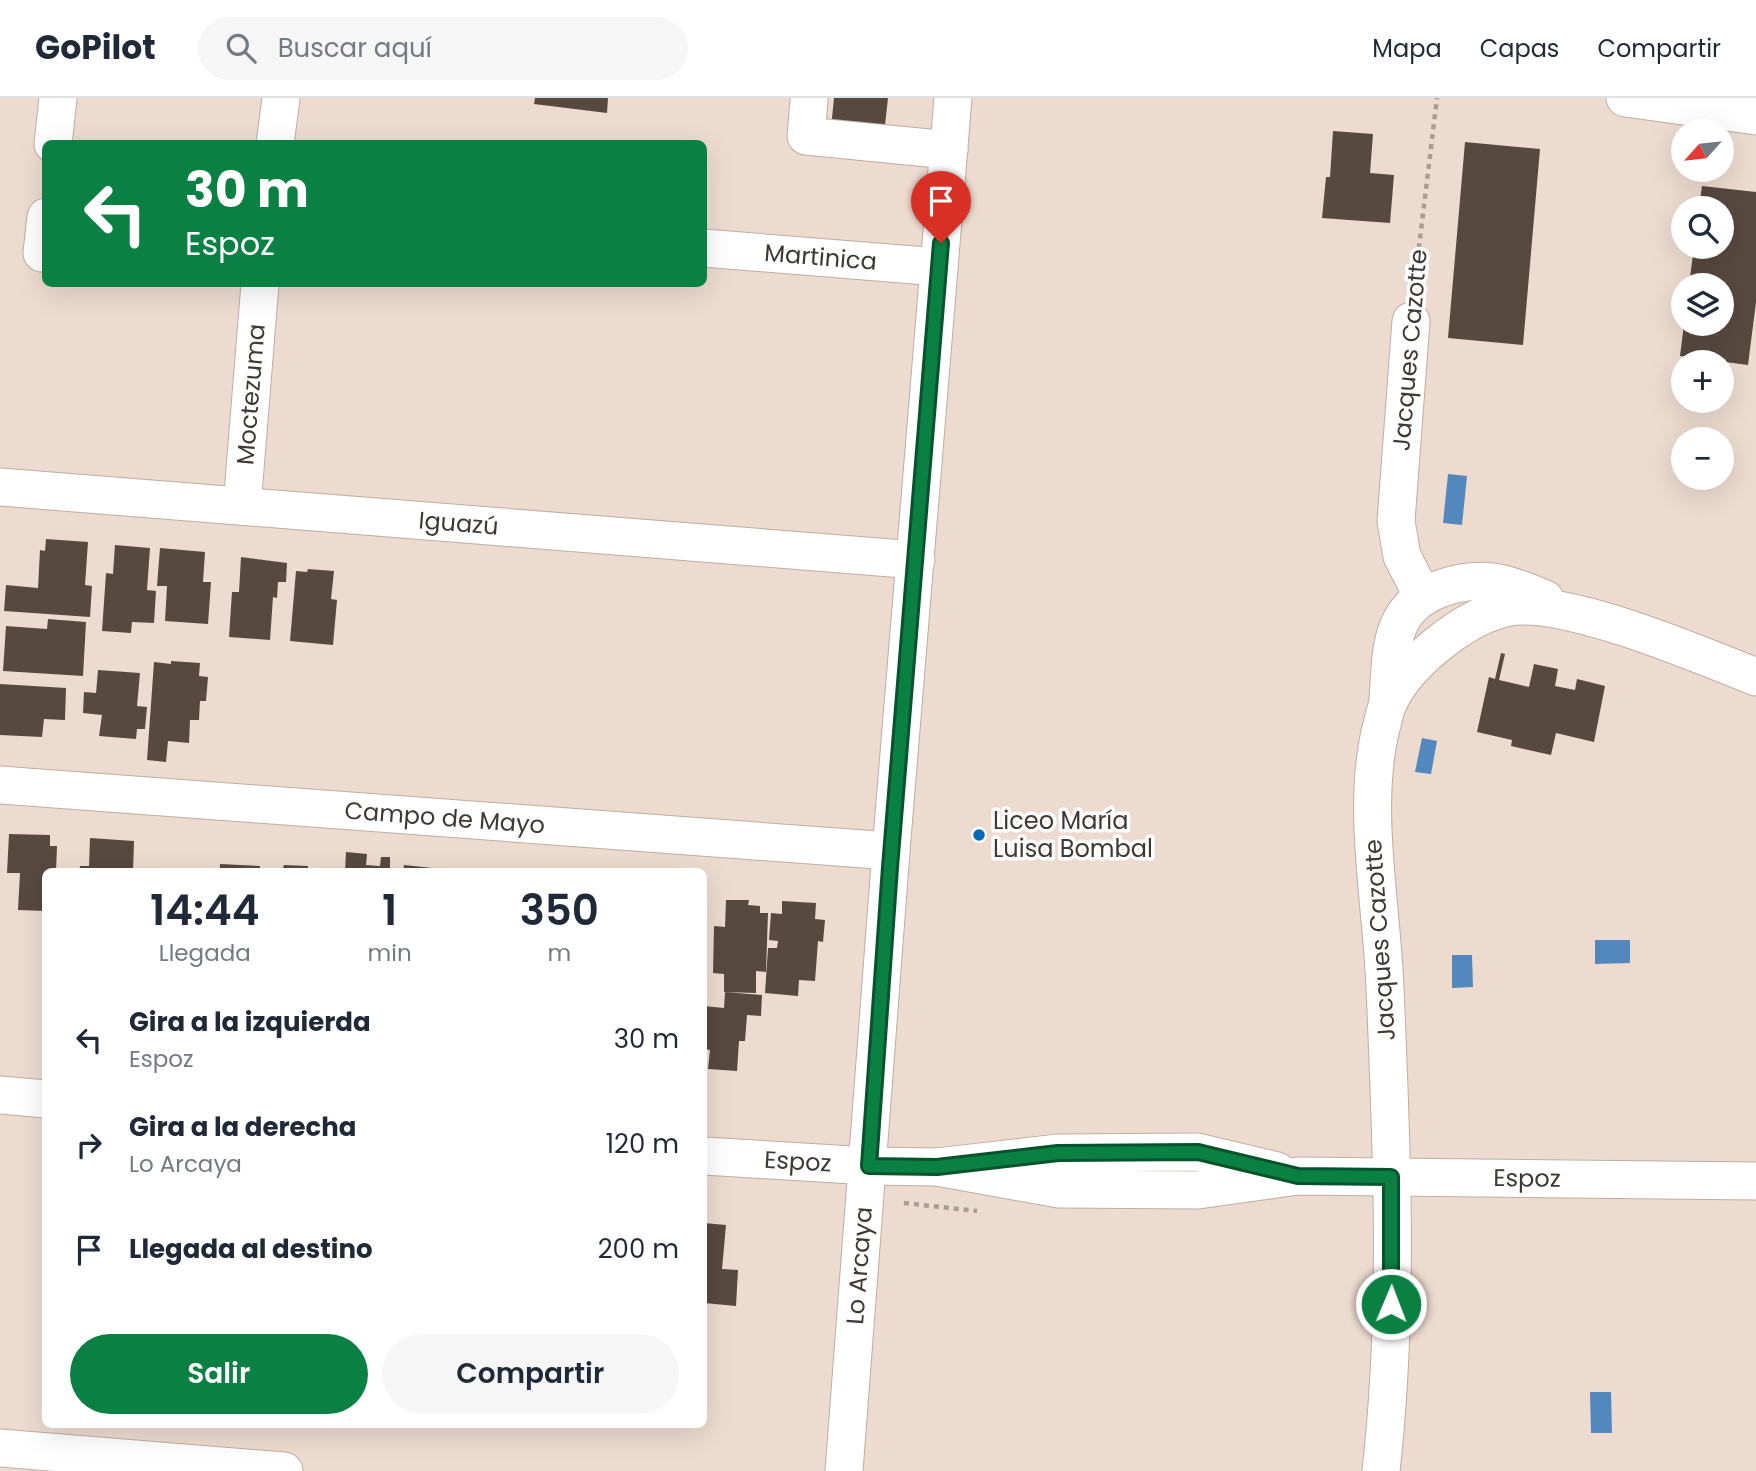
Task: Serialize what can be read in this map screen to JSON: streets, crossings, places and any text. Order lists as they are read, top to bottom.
{
  "streets": {
    "street": [
      "Martinica",
      "Jacques Cazotte",
      "Moctezuma",
      "Iguazú",
      "Campo de Mayo",
      "Espoz",
      "Lo Arcaya"
    ]
  },
  "crossings": [
    ["Martinica", "Lo Arcaya"],
    ["Jacques Cazotte", "Espoz"],
    ["Moctezuma", "Iguazú"],
    ["Iguazú", "Lo Arcaya"],
    ["Campo de Mayo", "Lo Arcaya"],
    ["Espoz", "Lo Arcaya"]
  ],
  "places": ["Liceo María Luisa Bombal"],
  "north": "bottom left",
  "page": {
    "header": "GoPilot",
    "search": "Buscar aquí",
    "nav": ["Mapa", "Capas", "Compartir"],
    "map_buttons": ["+", "−"],
    "turn": ["30 m", "Espoz"],
    "eta": [
      "14:44",
      "Llegada",
      "1",
      "min",
      "350",
      "m"
    ],
    "list": [
      {
        "name": "Gira a la izquierda",
        "note": "Espoz",
        "value": "30 m"
      },
      {
        "name": "Gira a la derecha",
        "note": "Lo Arcaya",
        "value": "120 m"
      },
      {
        "name": "Llegada al destino",
        "value": "200 m"
      }
    ],
    "buttons": ["Salir", "Compartir"]
  }
}
